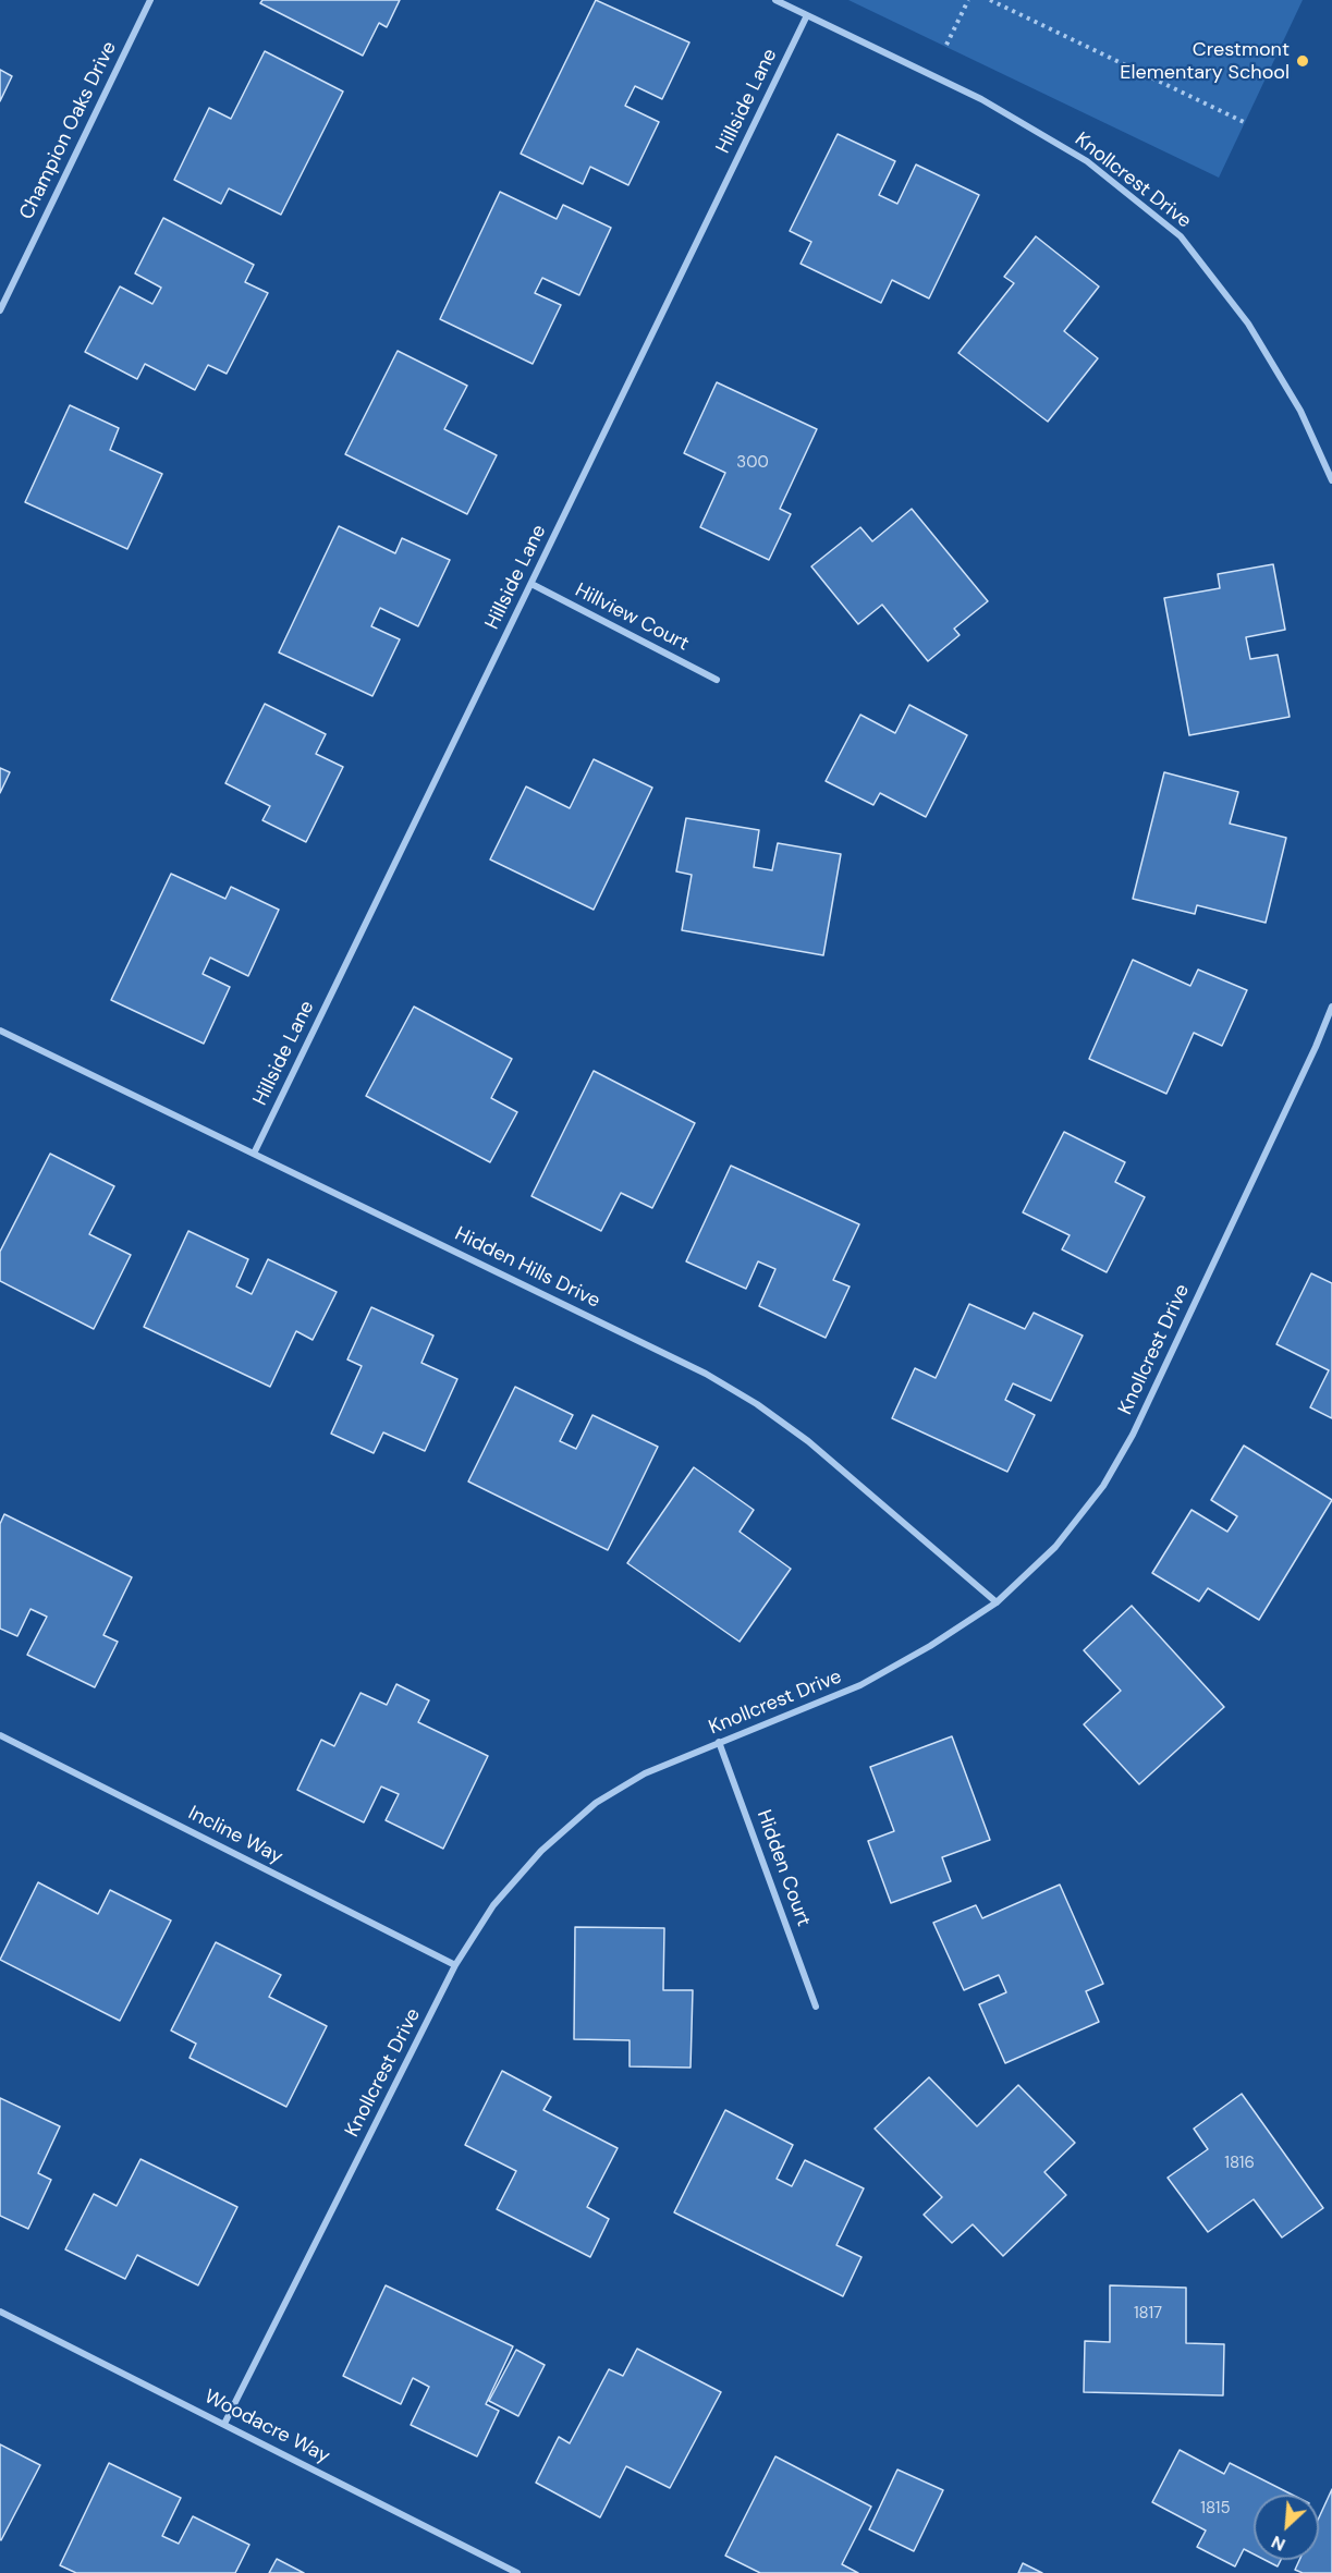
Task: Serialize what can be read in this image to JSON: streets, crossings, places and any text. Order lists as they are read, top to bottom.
{
  "streets": {
    "street": [
      "Hillside Lane",
      "Champion Oaks Drive",
      "Knollcrest Drive",
      "Hillview Court",
      "Hidden Hills Drive",
      "Incline Way",
      "Hidden Court",
      "Woodacre Way"
    ]
  },
  "crossings": [
    ["Hillside Lane", "Knollcrest Drive"],
    ["Hillside Lane", "Hillview Court"],
    ["Hillside Lane", "Hidden Hills Drive"],
    ["Knollcrest Drive", "Hidden Hills Drive"],
    ["Knollcrest Drive", "Incline Way"],
    ["Knollcrest Drive", "Hidden Court"],
    ["Knollcrest Drive", "Woodacre Way"]
  ],
  "places": ["Crestmont Elementary School"],
  "house_numbers": [
    "300",
    "1816",
    "1817",
    "1815"
  ],
  "north": "bottom left"
}
